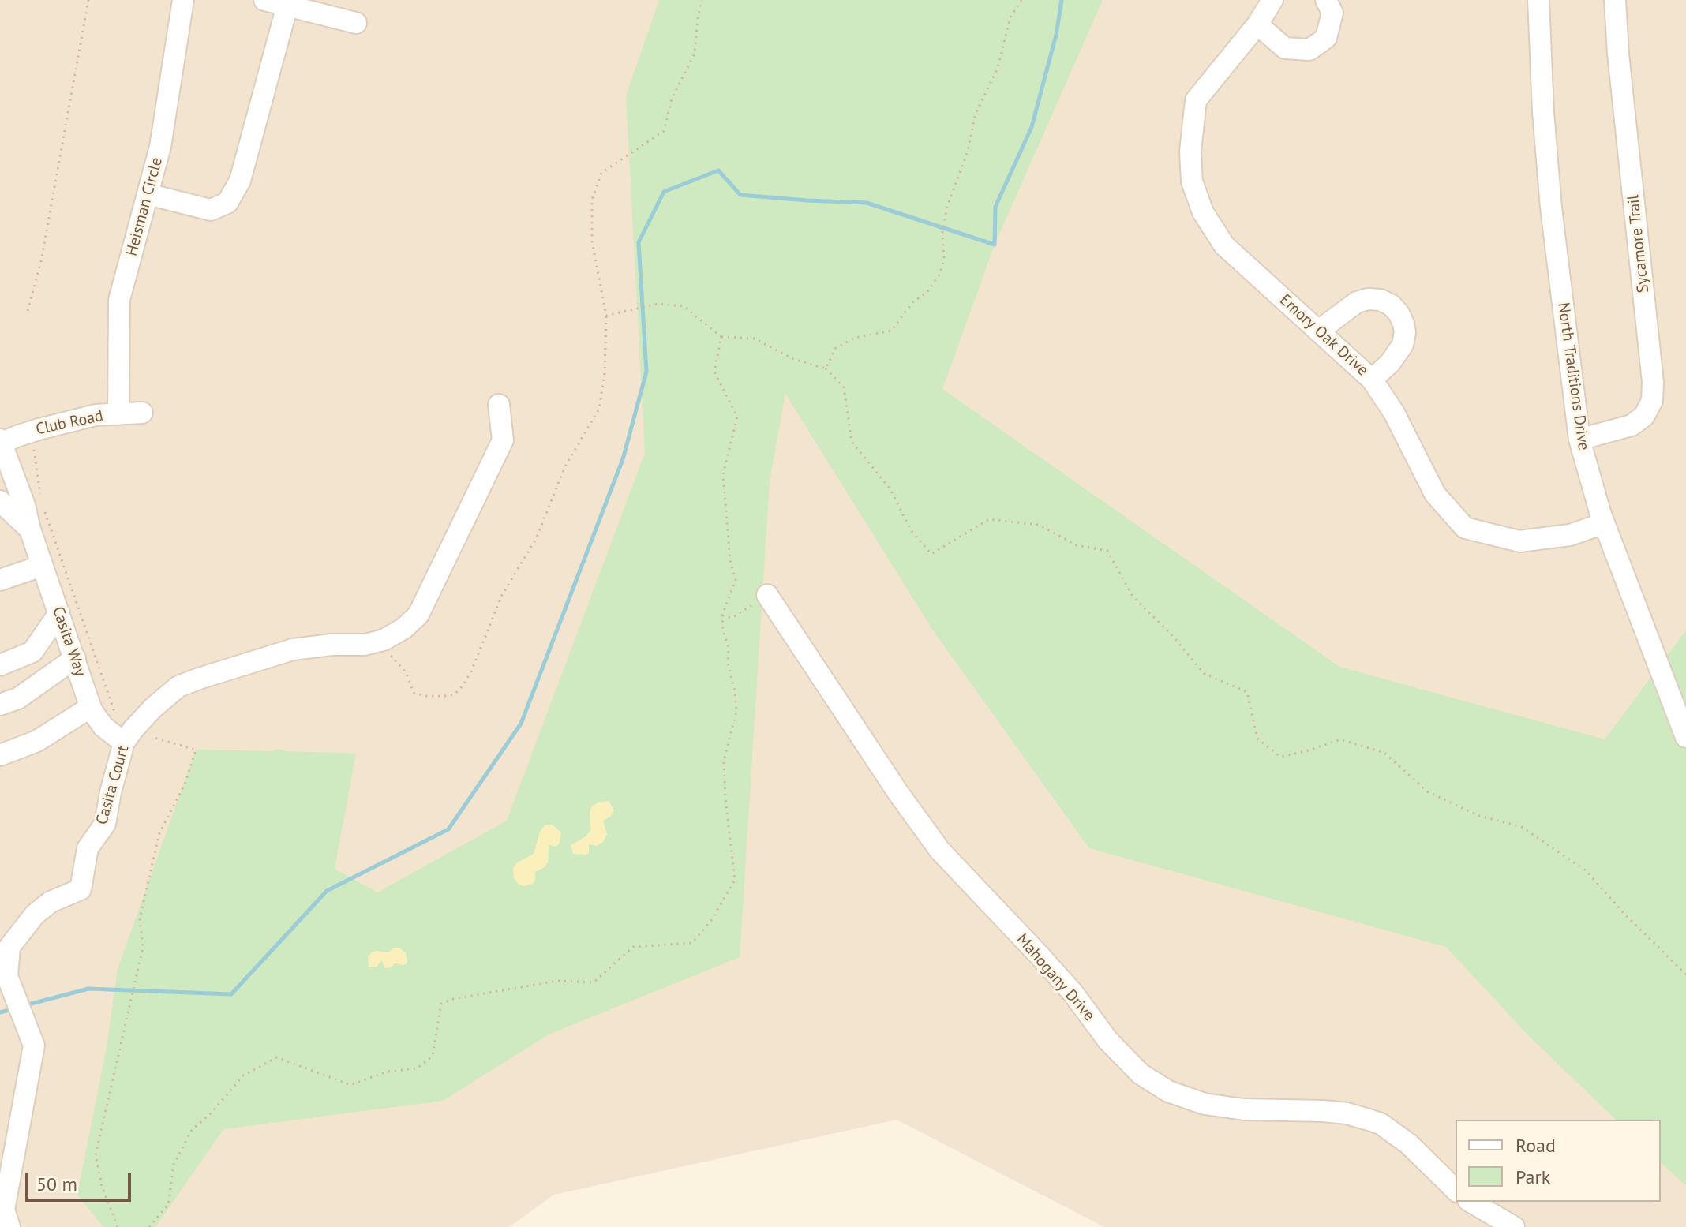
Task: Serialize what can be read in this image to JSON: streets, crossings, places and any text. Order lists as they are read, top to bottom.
{
  "streets": {
    "street": [
      "Heisman Circle",
      "Sycamore Trail",
      "Emory Oak Drive",
      "North Traditions Drive",
      "Club Road",
      "Casita Way",
      "Casita Court",
      "Mahogany Drive"
    ]
  },
  "crossings": [
    ["Heisman Circle", "Club Road"],
    ["Sycamore Trail", "North Traditions Drive"],
    ["Emory Oak Drive", "North Traditions Drive"],
    ["Club Road", "Casita Way"],
    ["Casita Way", "Casita Court"]
  ],
  "legend": ["Road", "Park"],
  "scale_bar": "50 m"
}
